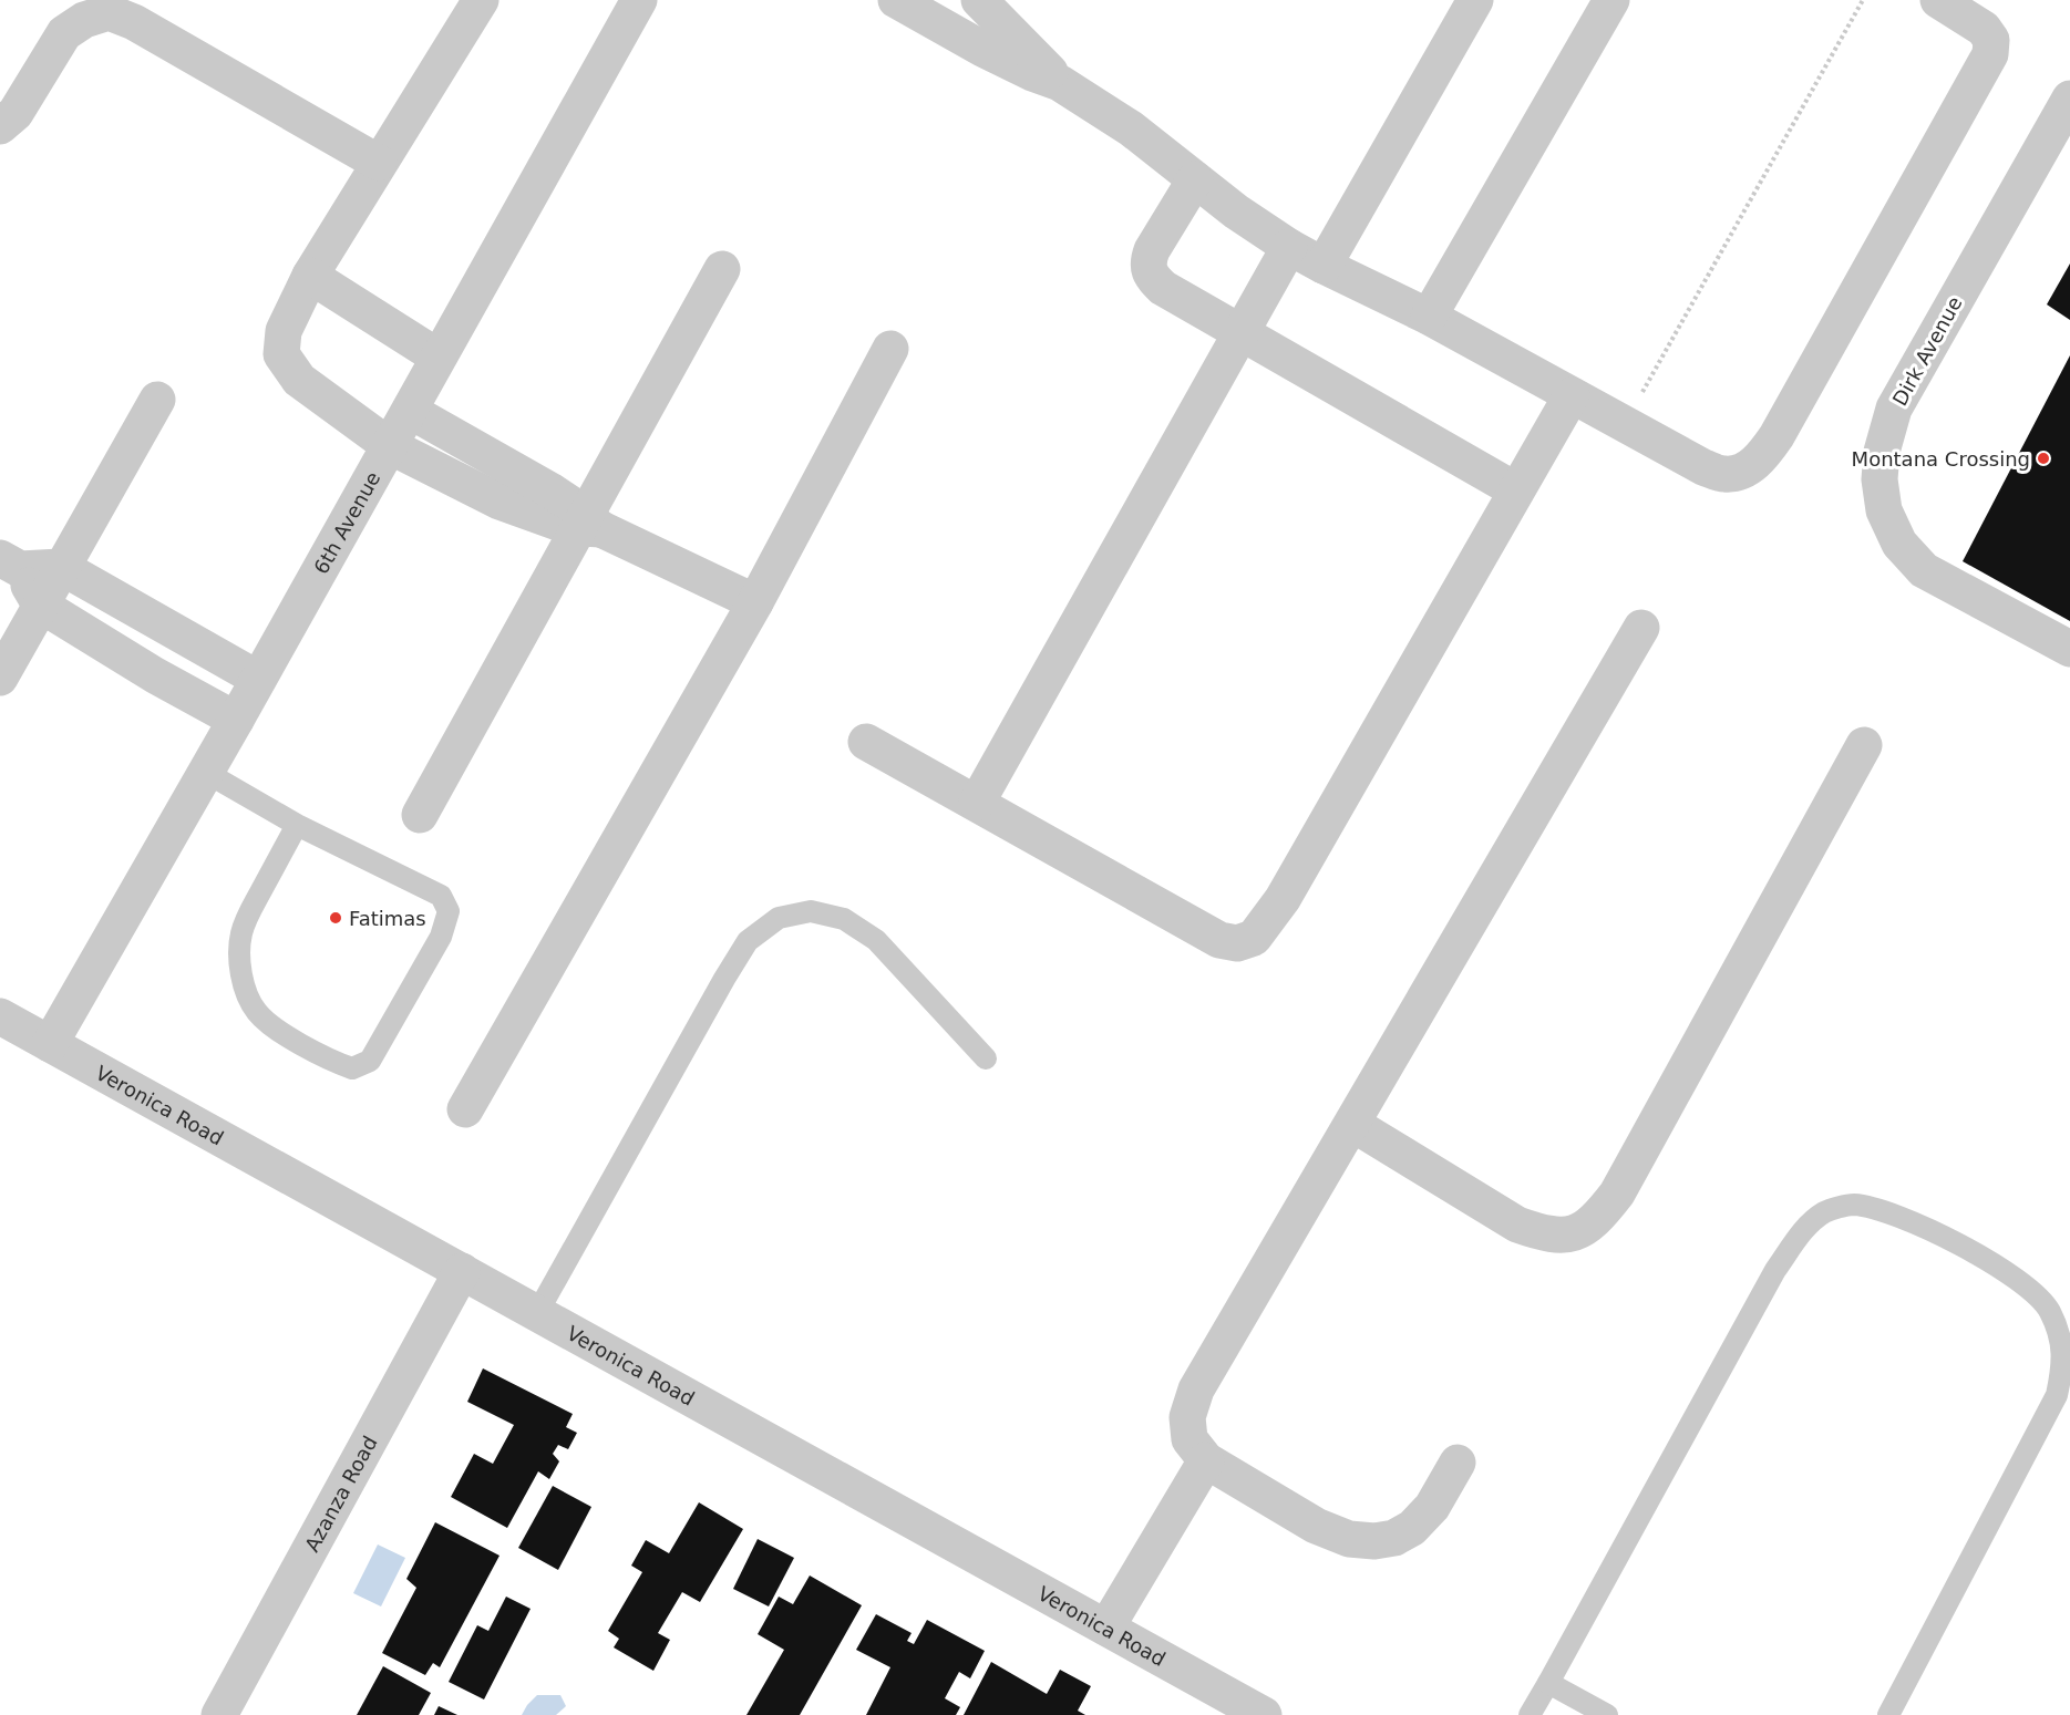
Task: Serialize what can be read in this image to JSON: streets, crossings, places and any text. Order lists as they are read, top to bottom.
{
  "streets": {
    "street": [
      "Dirk Avenue",
      "6th Avenue",
      "Veronica Road",
      "Azanza Road"
    ]
  },
  "crossings": [
    ["6th Avenue", "Veronica Road"],
    ["Veronica Road", "Azanza Road"]
  ],
  "places": ["Montana Crossing", "Fatimas"]
}
